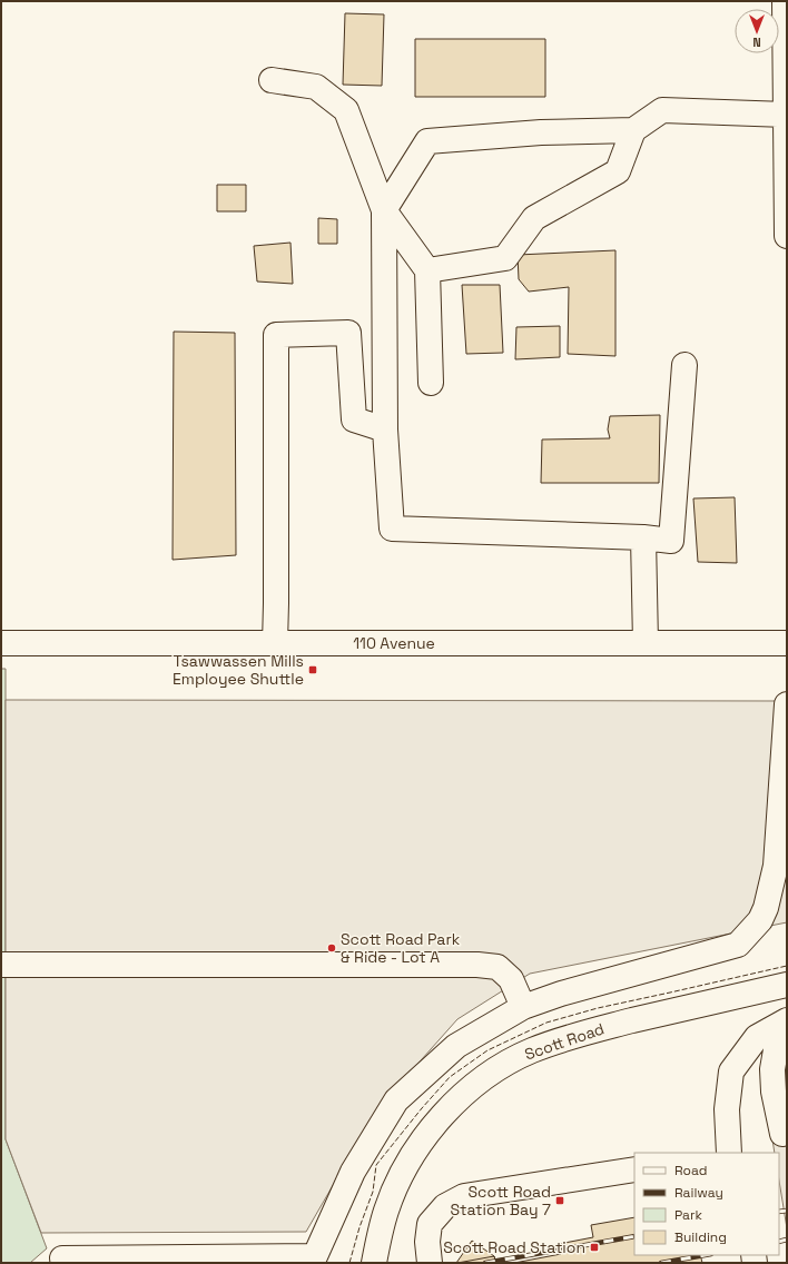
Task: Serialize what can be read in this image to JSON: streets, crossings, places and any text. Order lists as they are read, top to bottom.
{
  "streets": {
    "main road": ["110 Avenue", "Scott Road"]
  },
  "places": {
    "transit": ["Tsawwassen Mills Employee Shuttle", "Scott Road Station Bay 7", "Scott Road Station"],
    "other": ["Scott Road Park & Ride - Lot A"]
  },
  "legend": [
    "Road",
    "Railway",
    "Park",
    "Building"
  ],
  "north": "bottom"
}
